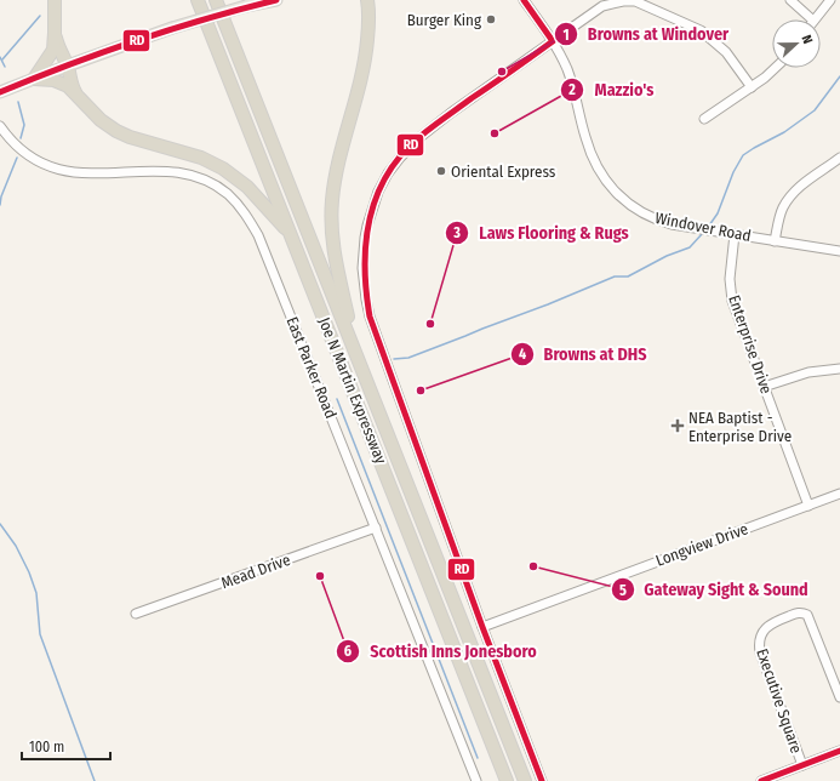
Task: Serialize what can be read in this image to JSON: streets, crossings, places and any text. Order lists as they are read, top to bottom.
{
  "streets": {
    "highway": ["Joe N Martin Expressway"],
    "street": [
      "Windover Road",
      "Enterprise Drive",
      "East Parker Road",
      "Longview Drive",
      "Mead Drive",
      "Executive Square"
    ]
  },
  "crossings": [
    ["Windover Road", "Enterprise Drive"],
    ["Enterprise Drive", "Longview Drive"],
    ["East Parker Road", "Mead Drive"]
  ],
  "places": {
    "other": [
      "Burger King",
      "Browns at Windover",
      "Mazzio's",
      "Oriental Express",
      "Laws Flooring & Rugs",
      "Browns at DHS",
      "Gateway Sight & Sound",
      "Scottish Inns Jonesboro"
    ],
    "health": ["NEA Baptist - Enterprise Drive"]
  },
  "lines": ["transit line RD"],
  "scale_bar": "100 m",
  "north": "right"
}
